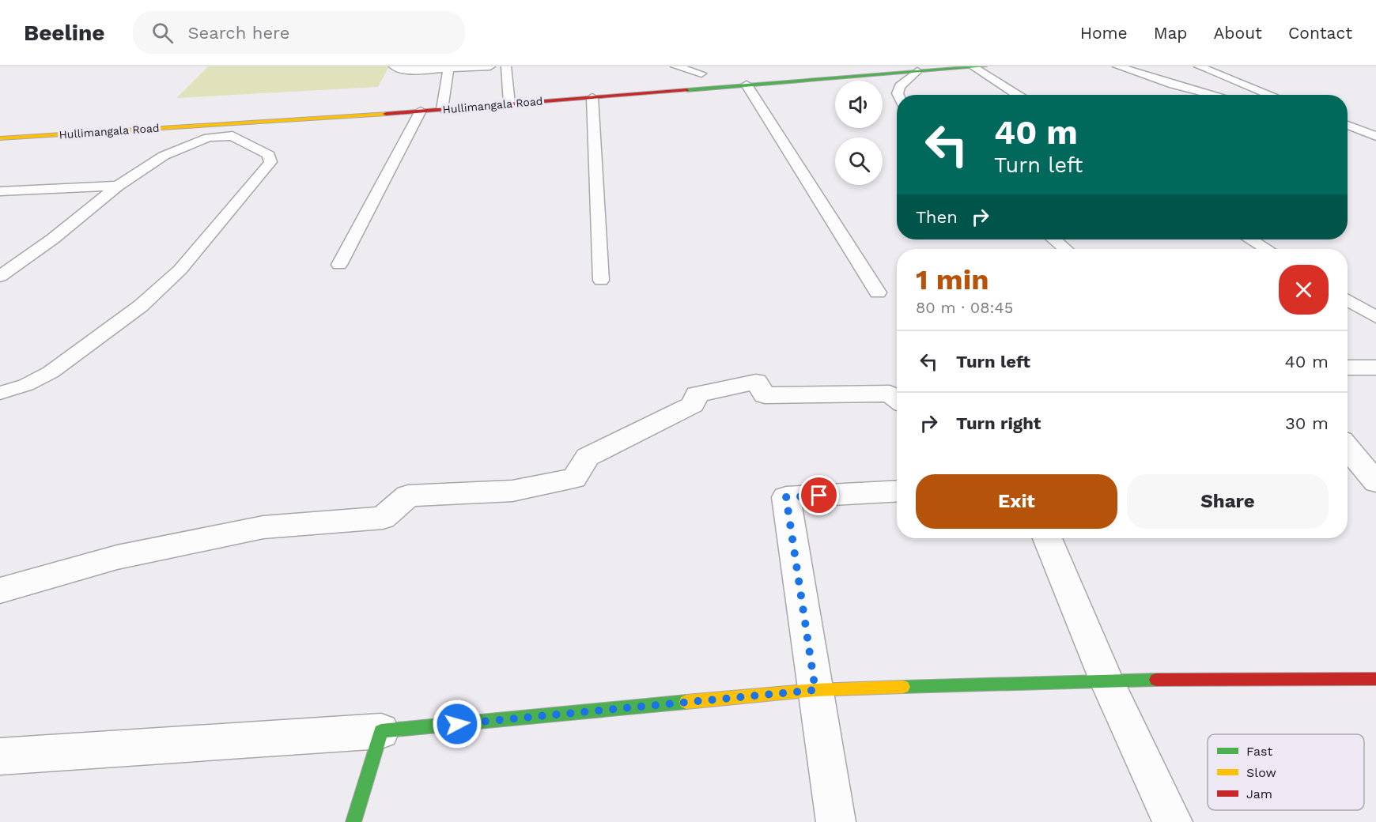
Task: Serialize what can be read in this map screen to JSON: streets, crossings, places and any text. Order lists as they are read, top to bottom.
{
  "streets": {
    "street": ["Hullimangala Road"]
  },
  "legend": ["Fast", "Slow", "Jam"],
  "page": {
    "header": "Beeline",
    "search": "Search here",
    "nav": [
      "Home",
      "Map",
      "About",
      "Contact"
    ],
    "turn": ["40 m", "Turn left"],
    "then": "Then",
    "heading": ["1 min", "80 m · 08:45"],
    "list": [
      {
        "name": "Turn left",
        "value": "40 m"
      },
      {
        "name": "Turn right",
        "value": "30 m"
      }
    ],
    "buttons": ["Exit", "Share"]
  }
}
